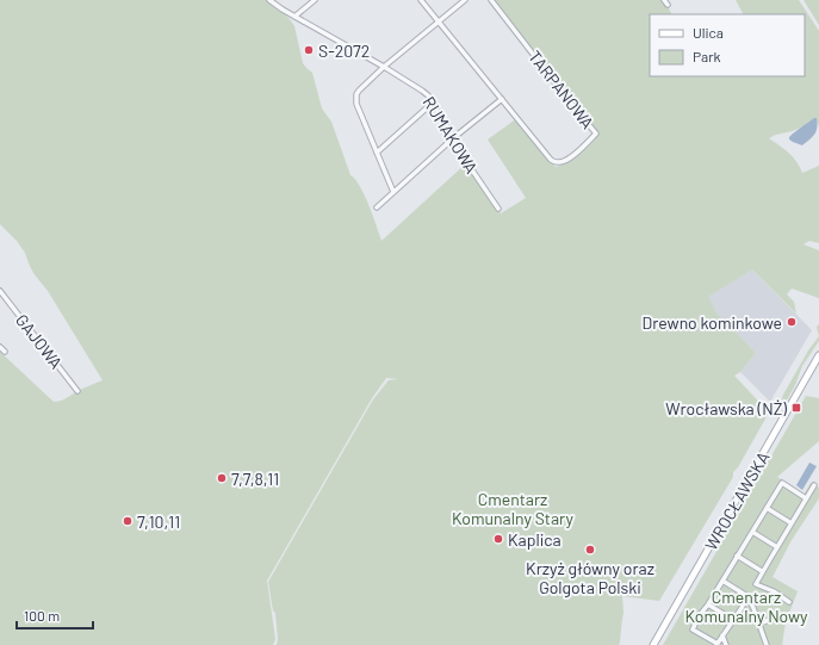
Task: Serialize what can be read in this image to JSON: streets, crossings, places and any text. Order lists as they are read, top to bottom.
{
  "streets": {
    "main road": ["WROCŁAWSKA"],
    "street": ["TARPANOWA", "RUMAKOWA", "GAJOWA"]
  },
  "parks": ["Cmentarz Komunalny Stary", "Cmentarz Komunalny Nowy"],
  "places": {
    "other": [
      "S-2072",
      "Drewno kominkowe",
      "7,7,8,11",
      "7,10,11",
      "Kaplica",
      "Krzyż główny oraz Golgota Polski"
    ],
    "transit": ["Wrocławska (NŻ)"]
  },
  "legend": ["Ulica", "Park"],
  "scale_bar": "100 m"
}
